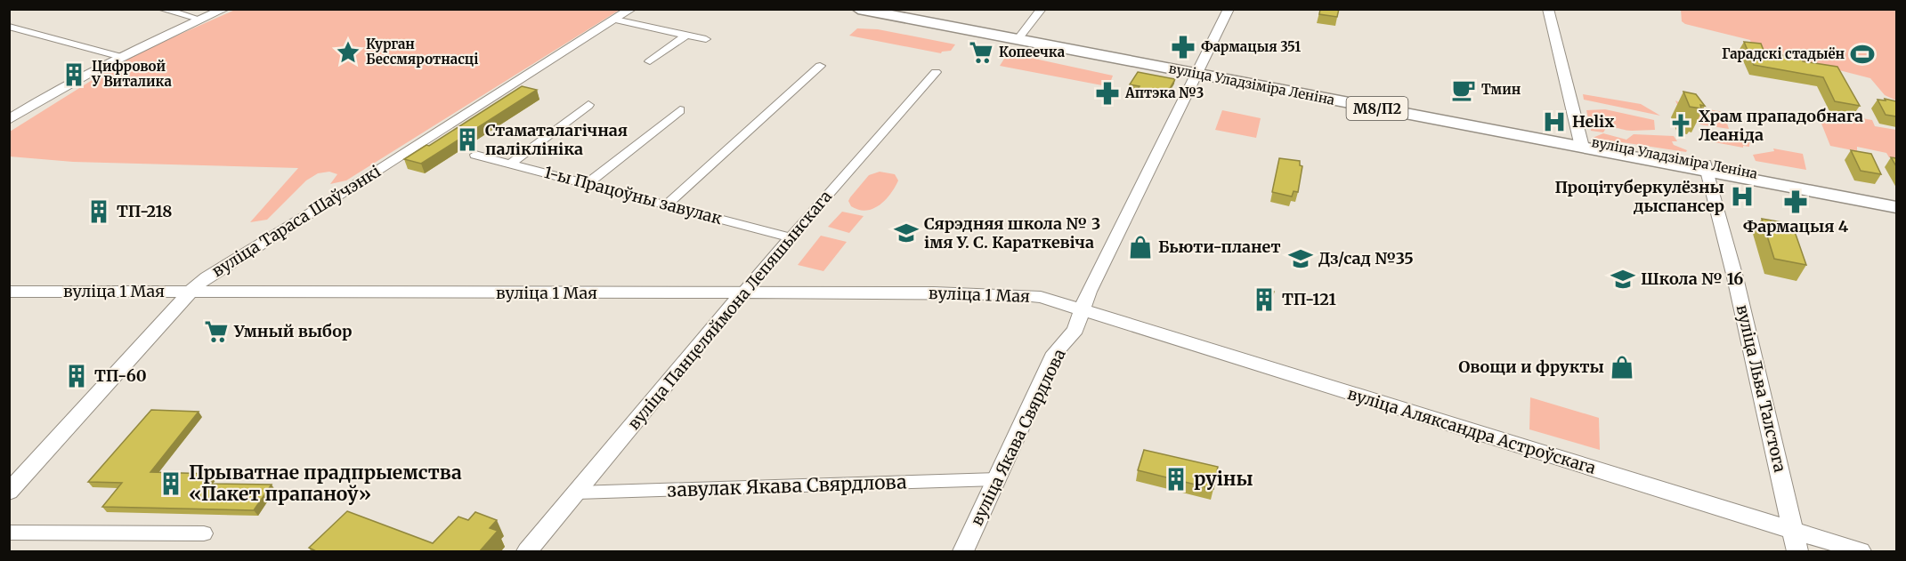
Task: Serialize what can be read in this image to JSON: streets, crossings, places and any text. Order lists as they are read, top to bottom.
{
  "streets": {
    "main road": ["вуліца Уладзіміра Леніна", "М8/П2"],
    "street": [
      "1-ы Працоўны завулак",
      "вуліца Тараса Шаўчэнкі",
      "вуліца 1 Мая",
      "вуліца Панцеляймона Лепяшынскага",
      "вуліца Льва Талстога",
      "вуліца Аляксандра Астроўскага",
      "вуліца Якава Свярдлова",
      "завулак Якава Свярдлова"
    ]
  },
  "crossings": [
    ["вуліца Уладзіміра Леніна", "вуліца Льва Талстога"],
    ["вуліца Уладзіміра Леніна", "вуліца Якава Свярдлова"],
    ["1-ы Працоўны завулак", "вуліца Панцеляймона Лепяшынскага"],
    ["вуліца Тараса Шаўчэнкі", "вуліца 1 Мая"],
    ["вуліца 1 Мая", "вуліца Панцеляймона Лепяшынскага"],
    ["вуліца 1 Мая", "вуліца Аляксандра Астроўскага"],
    ["вуліца 1 Мая", "вуліца Якава Свярдлова"],
    ["вуліца Панцеляймона Лепяшынскага", "завулак Якава Свярдлова"],
    ["вуліца Льва Талстога", "вуліца Аляксандра Астроўскага"],
    ["вуліца Аляксандра Астроўскага", "вуліца Якава Свярдлова"],
    ["вуліца Якава Свярдлова", "завулак Якава Свярдлова"]
  ],
  "places": {
    "pharmacy": ["Фармацыя 351", "Аптэка №3", "Фармацыя 4"],
    "place": ["Курган Бессмяротнасці"],
    "supermarket": ["Копеечка", "Умный выбор"],
    "sports": ["Гарадскі стадыён"],
    "building": [
      "Цифровой У Виталика",
      "Стаматалагічная паліклініка",
      "ТП-218",
      "ТП-121",
      "ТП-60",
      "руіны",
      "Прыватнае прадпрыемства «Пакет прапаноў»"
    ],
    "cafe": ["Тмин"],
    "hospital": ["Helix", "Процітуберкулёзны дыспансер"],
    "church": ["Храм прападобнага Леаніда"],
    "school or university": ["Сярэдняя школа № 3 імя У. С. Караткевіча", "Дз/сад №35", "Школа № 16"],
    "shop": ["Бьюти-планет", "Овощи и фрукты"]
  }
}
